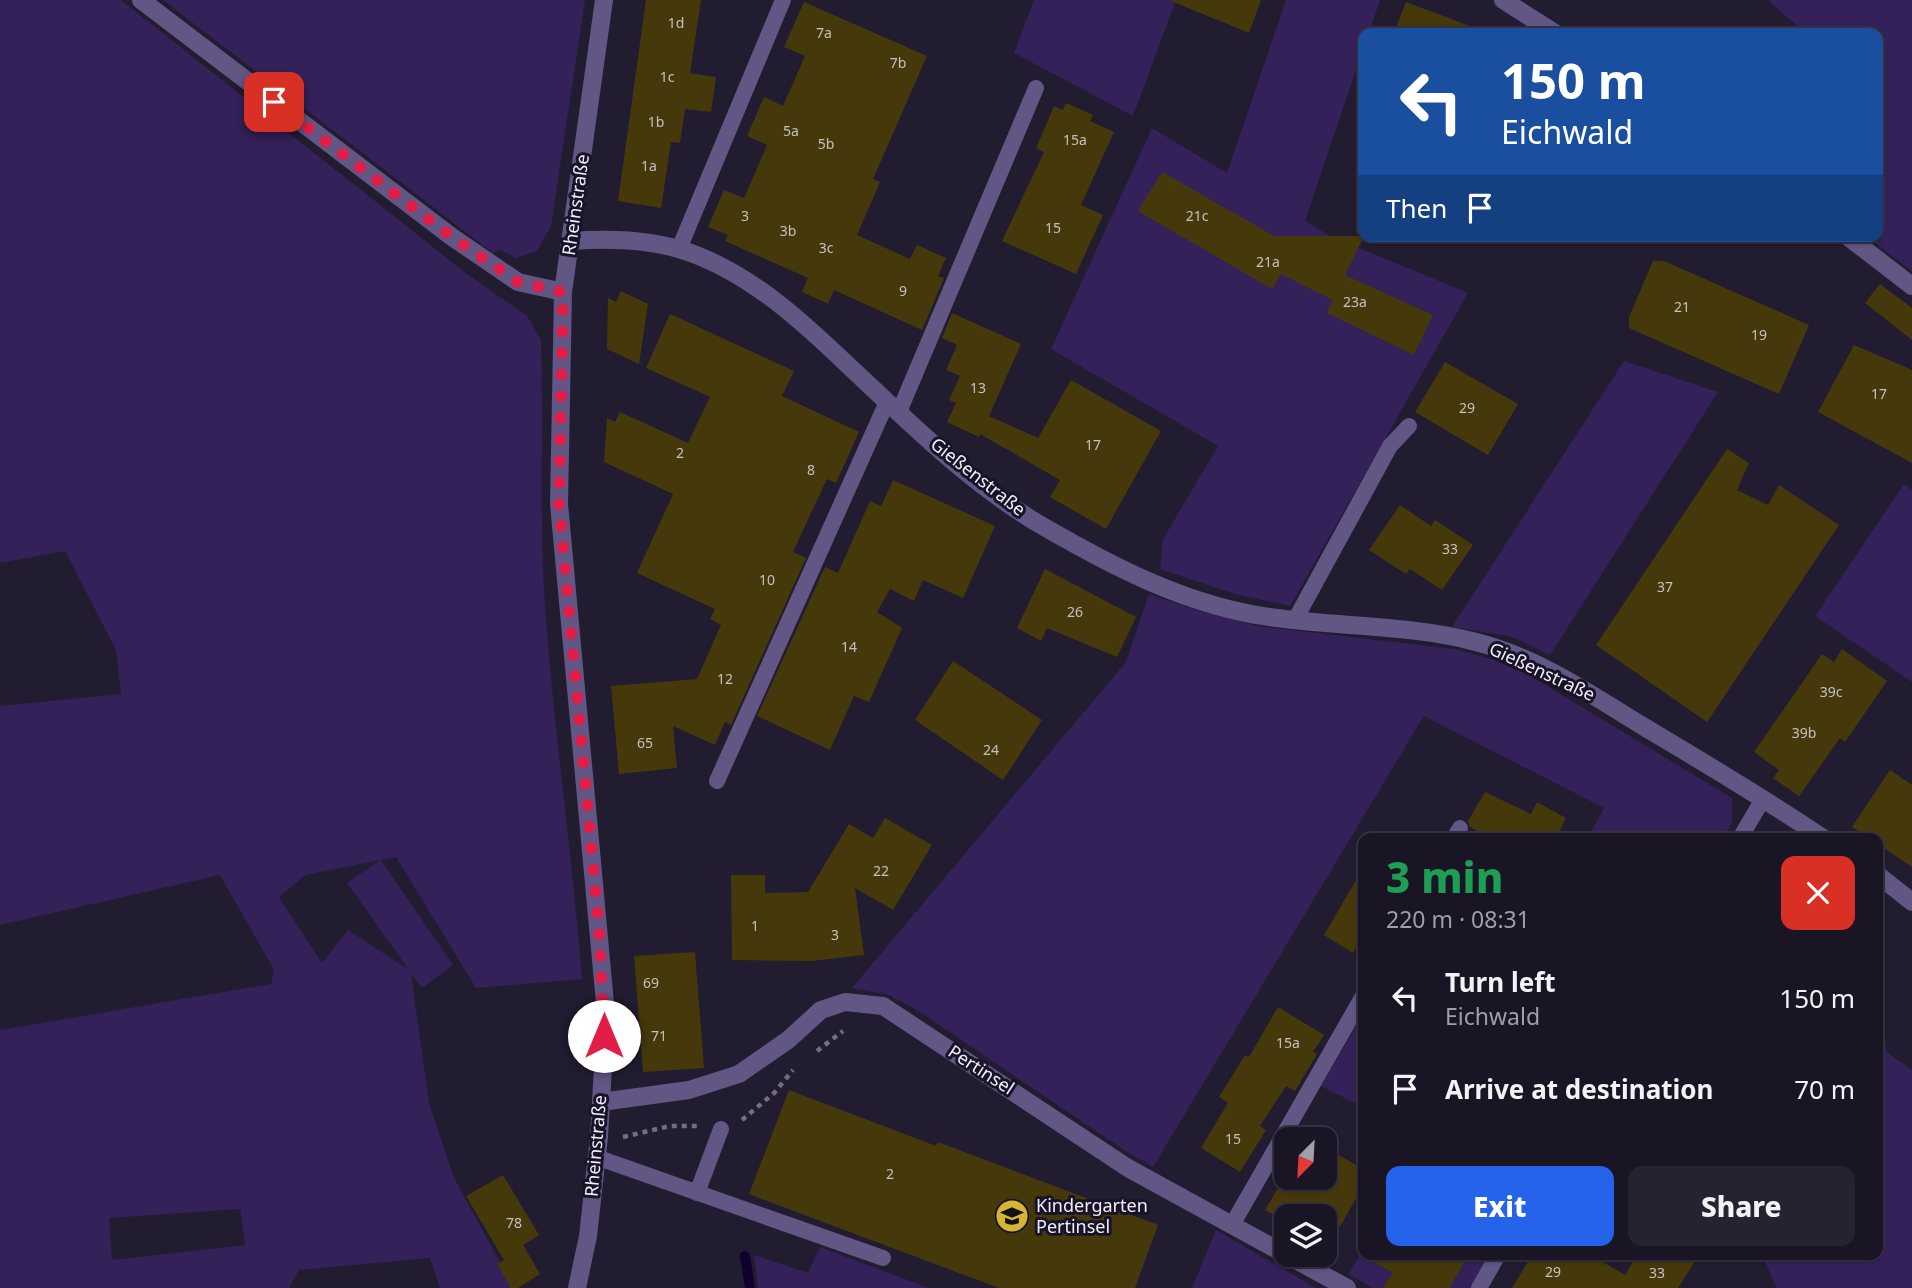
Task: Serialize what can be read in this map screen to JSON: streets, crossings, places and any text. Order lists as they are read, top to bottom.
{
  "streets": {
    "street": ["Rheinstraße", "Gießenstraße", "Pertinsel"]
  },
  "crossings": [
    ["Rheinstraße", "Gießenstraße"],
    ["Rheinstraße", "Pertinsel"]
  ],
  "places": {
    "school or university": ["Kindergarten Pertinsel"]
  },
  "house_numbers": [
    "1d",
    "7a",
    "7b",
    "1c",
    "1b",
    "5a",
    "15a",
    "5b",
    "1a",
    "3",
    "21c",
    "15",
    "3b",
    "3c",
    "21a",
    "9",
    "23a",
    "21",
    "19",
    "13",
    "17",
    "29",
    "17",
    "2",
    "8",
    "33",
    "10",
    "37",
    "26",
    "14",
    "12",
    "39c",
    "39b",
    "65",
    "24",
    "22",
    "1",
    "3",
    "69",
    "71",
    "15a",
    "15",
    "2",
    "78",
    "29",
    "33"
  ],
  "north": "bottom left",
  "page": {
    "turn": ["150 m", "Eichwald"],
    "then": "Then",
    "heading": ["3 min", "220 m · 08:31"],
    "list": [
      {
        "name": "Turn left",
        "note": "Eichwald",
        "value": "150 m"
      },
      {
        "name": "Arrive at destination",
        "value": "70 m"
      }
    ],
    "buttons": ["Exit", "Share"]
  }
}
